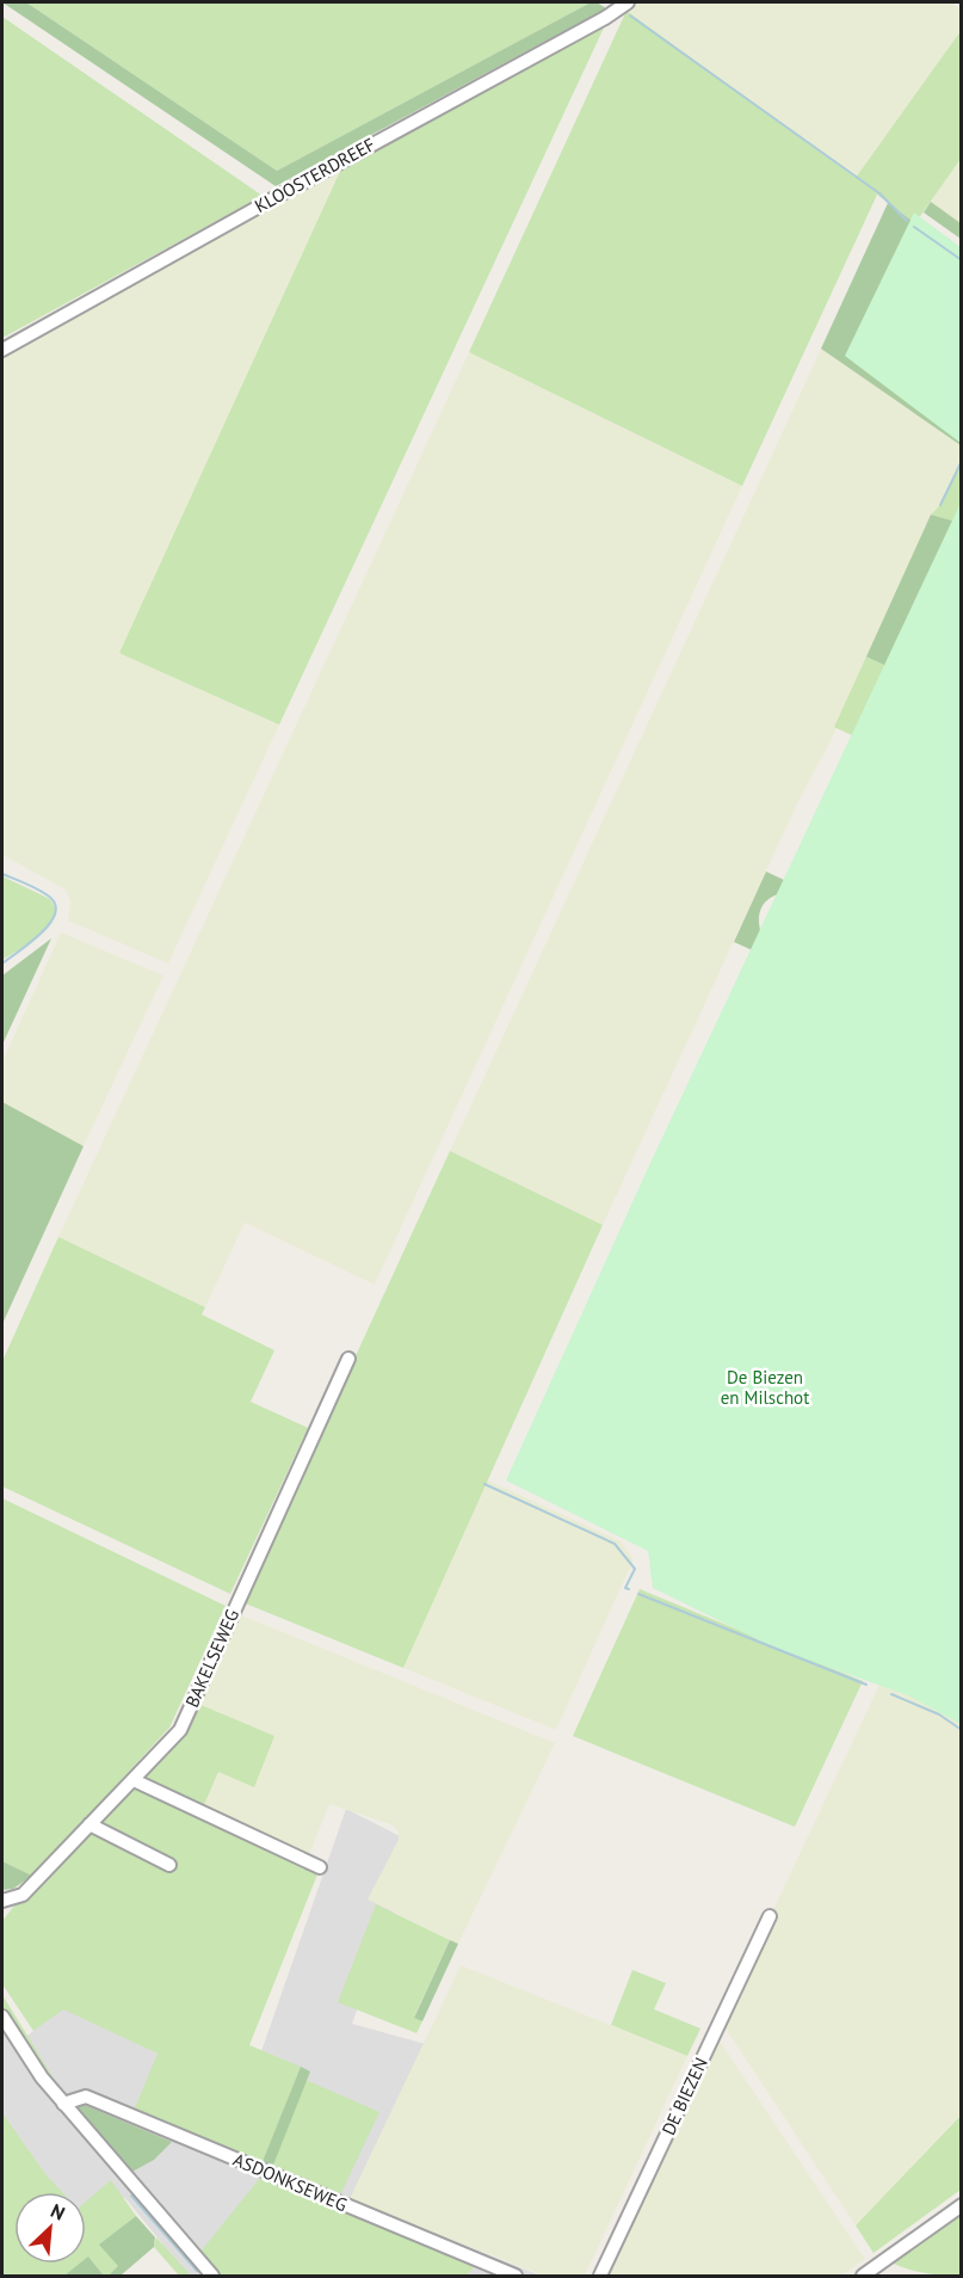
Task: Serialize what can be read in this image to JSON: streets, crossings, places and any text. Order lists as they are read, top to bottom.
{
  "streets": {
    "street": [
      "KLOOSTERDREEF",
      "BAKELSEWEG",
      "DE BIEZEN",
      "ASDONKSEWEG"
    ]
  },
  "parks": ["De Biezen en Milschot"],
  "north": "top right"
}
